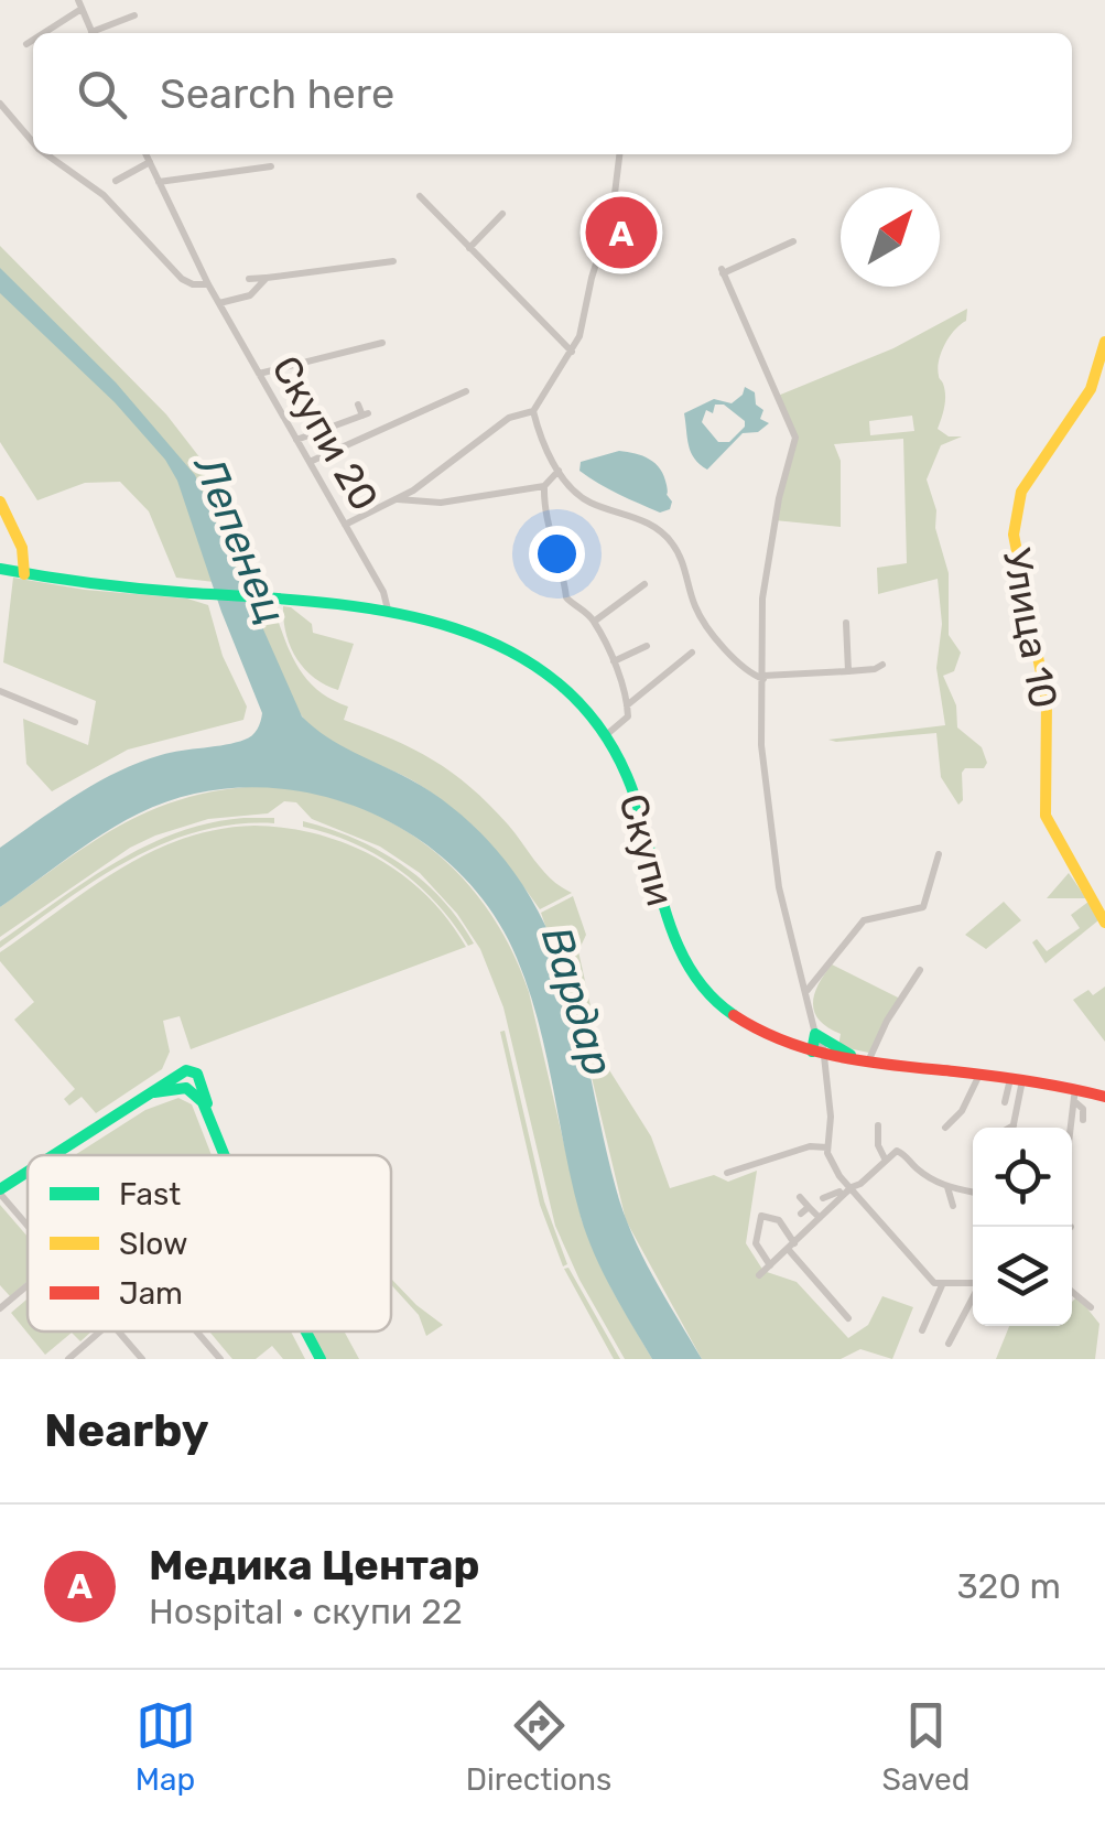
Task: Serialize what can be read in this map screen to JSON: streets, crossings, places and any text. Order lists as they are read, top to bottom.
{
  "streets": {
    "street": ["Скупи 20", "Улица 10", "Скупи"]
  },
  "crossings": [
    ["Скупи 20", "Скупи"]
  ],
  "water": ["Лепенец", "Вардар"],
  "legend": ["Fast", "Slow", "Jam"],
  "north": "top right",
  "page": {
    "search": "Search here",
    "pins": "A",
    "heading": "Nearby",
    "list": [
      {
        "mark": "A",
        "name": "Медика Центар",
        "note": "Hospital · скупи 22",
        "value": "320 m"
      }
    ],
    "nav": ["Map", "Directions", "Saved"]
  }
}
